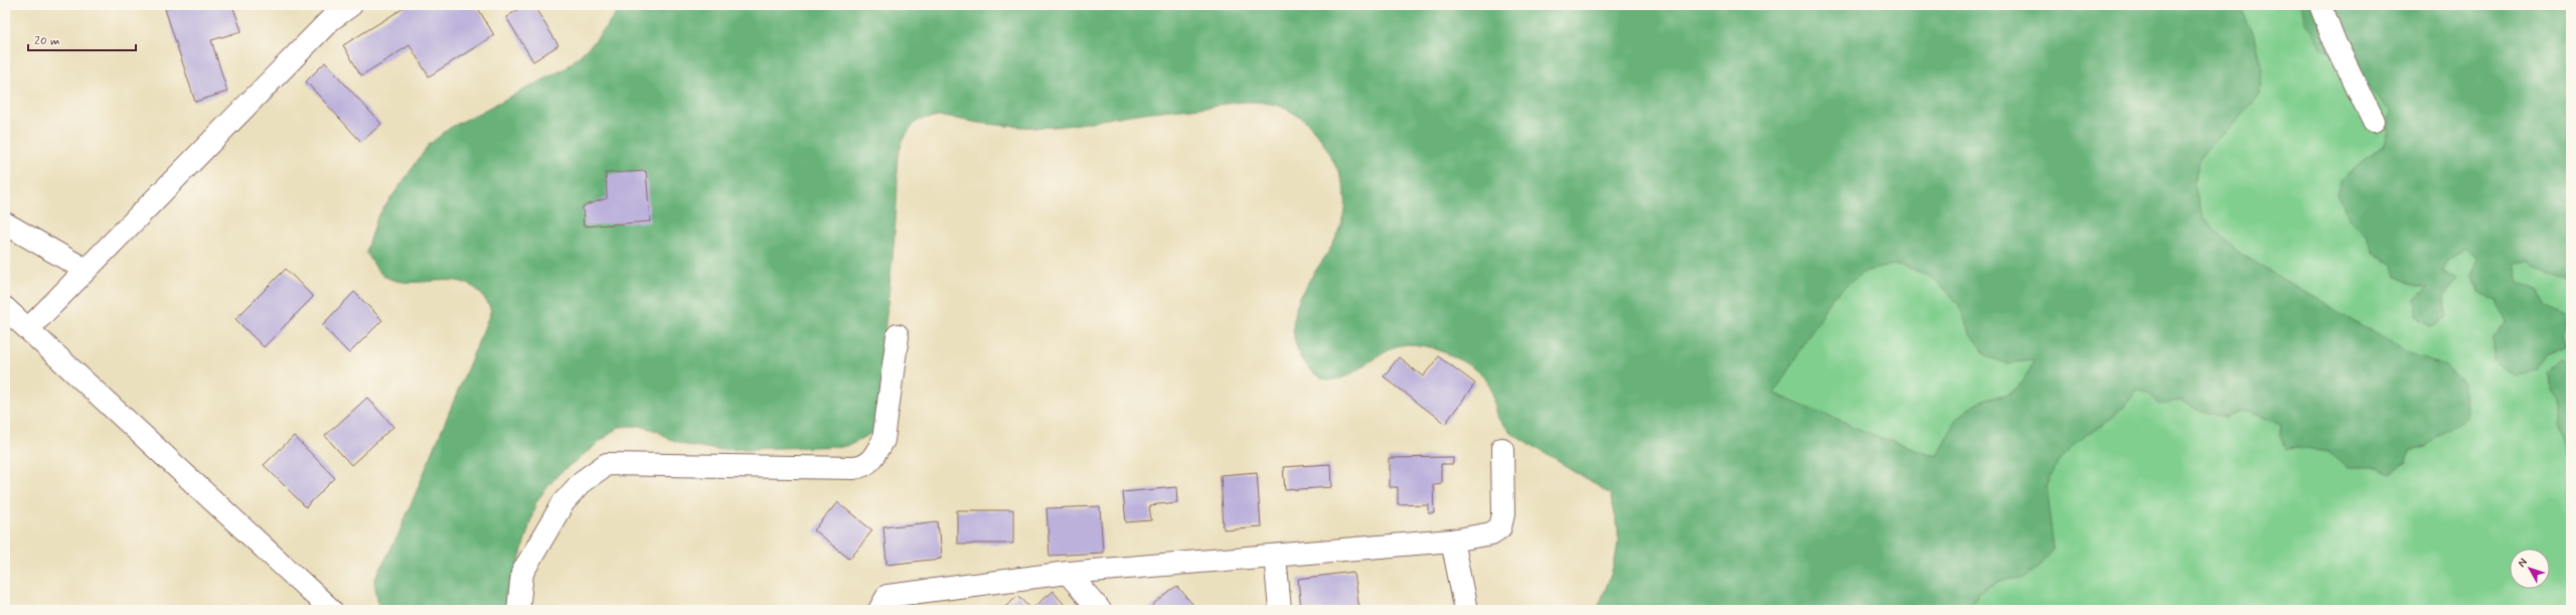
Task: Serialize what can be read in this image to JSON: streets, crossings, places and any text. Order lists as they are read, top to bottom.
{
  "scale_bar": "20 m",
  "north": "top left"
}
